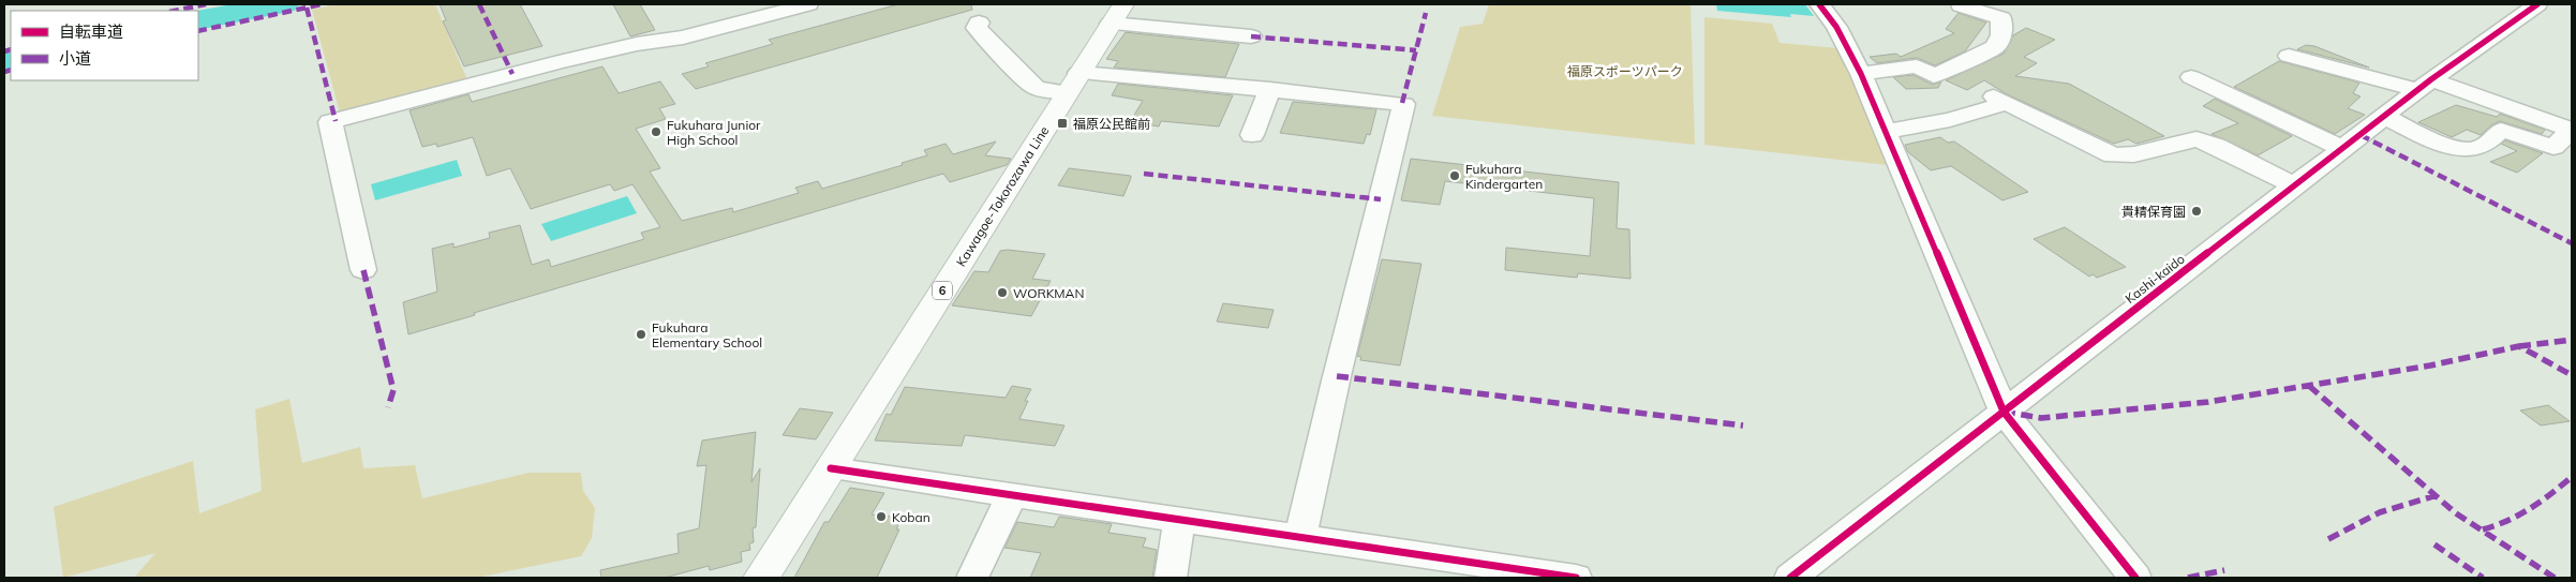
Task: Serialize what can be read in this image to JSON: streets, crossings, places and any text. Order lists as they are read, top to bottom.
{
  "streets": {
    "main road": ["Kawagoe-Tokorozawa Line", "6"],
    "street": ["Kashi-kaido"]
  },
  "parks": ["福原スポーツパーク"],
  "places": {
    "transit": ["福原公民館前"],
    "other": [
      "Fukuhara Junior High School",
      "Fukuhara Kindergarten",
      "貴精保育園",
      "WORKMAN",
      "Fukuhara Elementary School",
      "Koban"
    ]
  },
  "legend": ["自転車道", "小道"]
}
